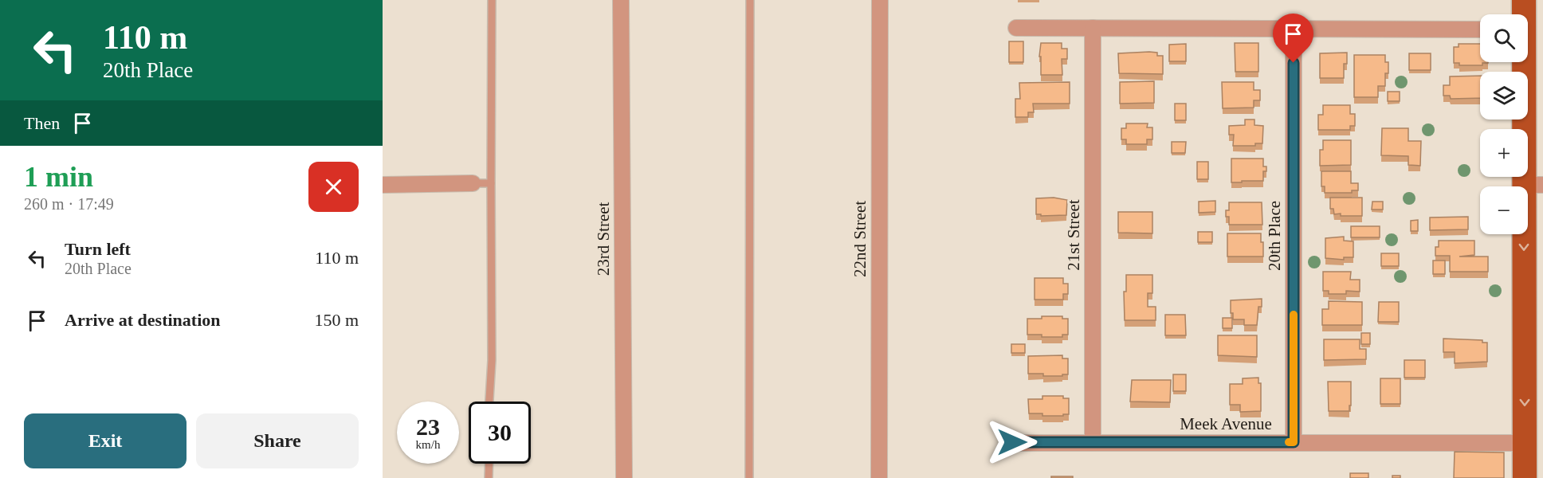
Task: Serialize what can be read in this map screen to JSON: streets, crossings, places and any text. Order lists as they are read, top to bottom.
{
  "streets": {
    "street": [
      "21st Street",
      "20th Place",
      "23rd Street",
      "22nd Street",
      "Meek Avenue"
    ]
  },
  "crossings": [
    ["21st Street", "Meek Avenue"],
    ["20th Place", "Meek Avenue"]
  ],
  "page": {
    "turn": ["110 m", "20th Place"],
    "map_buttons": ["+", "−"],
    "then": "Then",
    "heading": ["1 min", "260 m · 17:49"],
    "list": [
      {
        "name": "Turn left",
        "note": "20th Place",
        "value": "110 m"
      },
      {
        "name": "Arrive at destination",
        "value": "150 m"
      }
    ],
    "speed": "23 km/h",
    "limit": "30",
    "buttons": ["Exit", "Share"]
  }
}
